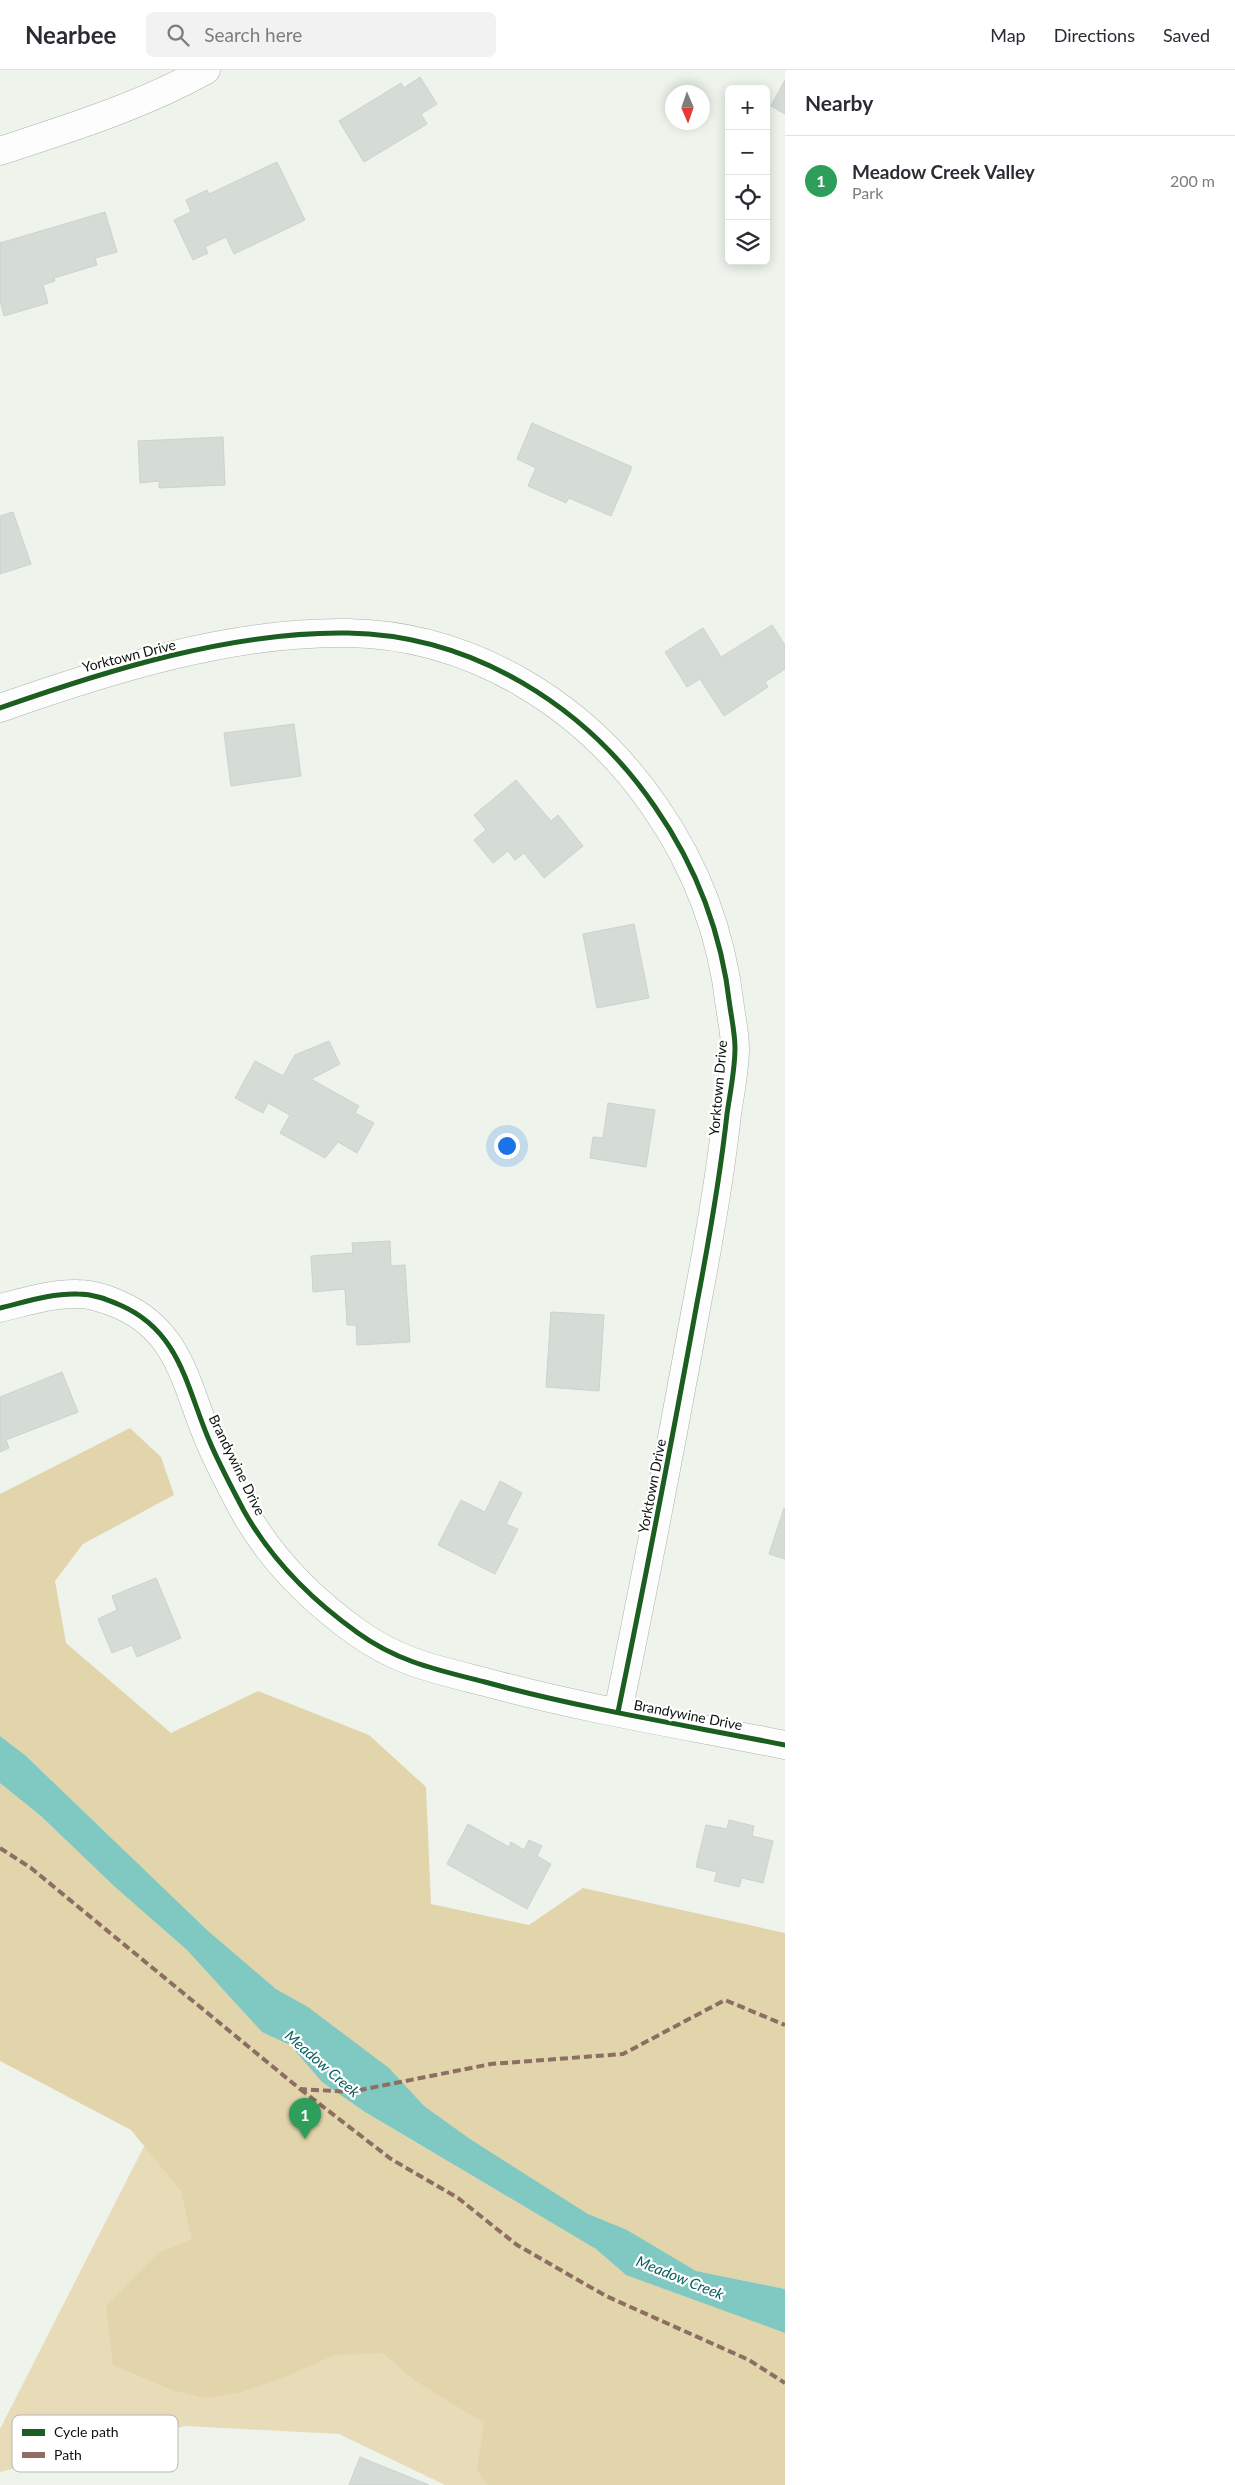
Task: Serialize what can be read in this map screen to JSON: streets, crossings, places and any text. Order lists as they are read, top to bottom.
{
  "streets": {
    "street": ["Yorktown Drive", "Brandywine Drive"]
  },
  "crossings": [
    ["Yorktown Drive", "Brandywine Drive"]
  ],
  "water": ["Meadow Creek"],
  "legend": ["Cycle path", "Path"],
  "north": "bottom",
  "page": {
    "header": "Nearbee",
    "search": "Search here",
    "nav": ["Map", "Directions", "Saved"],
    "heading": "Nearby",
    "map_buttons": ["+", "−"],
    "list": [
      {
        "mark": "1",
        "name": "Meadow Creek Valley",
        "note": "Park",
        "value": "200 m"
      }
    ],
    "pins": "1"
  }
}
